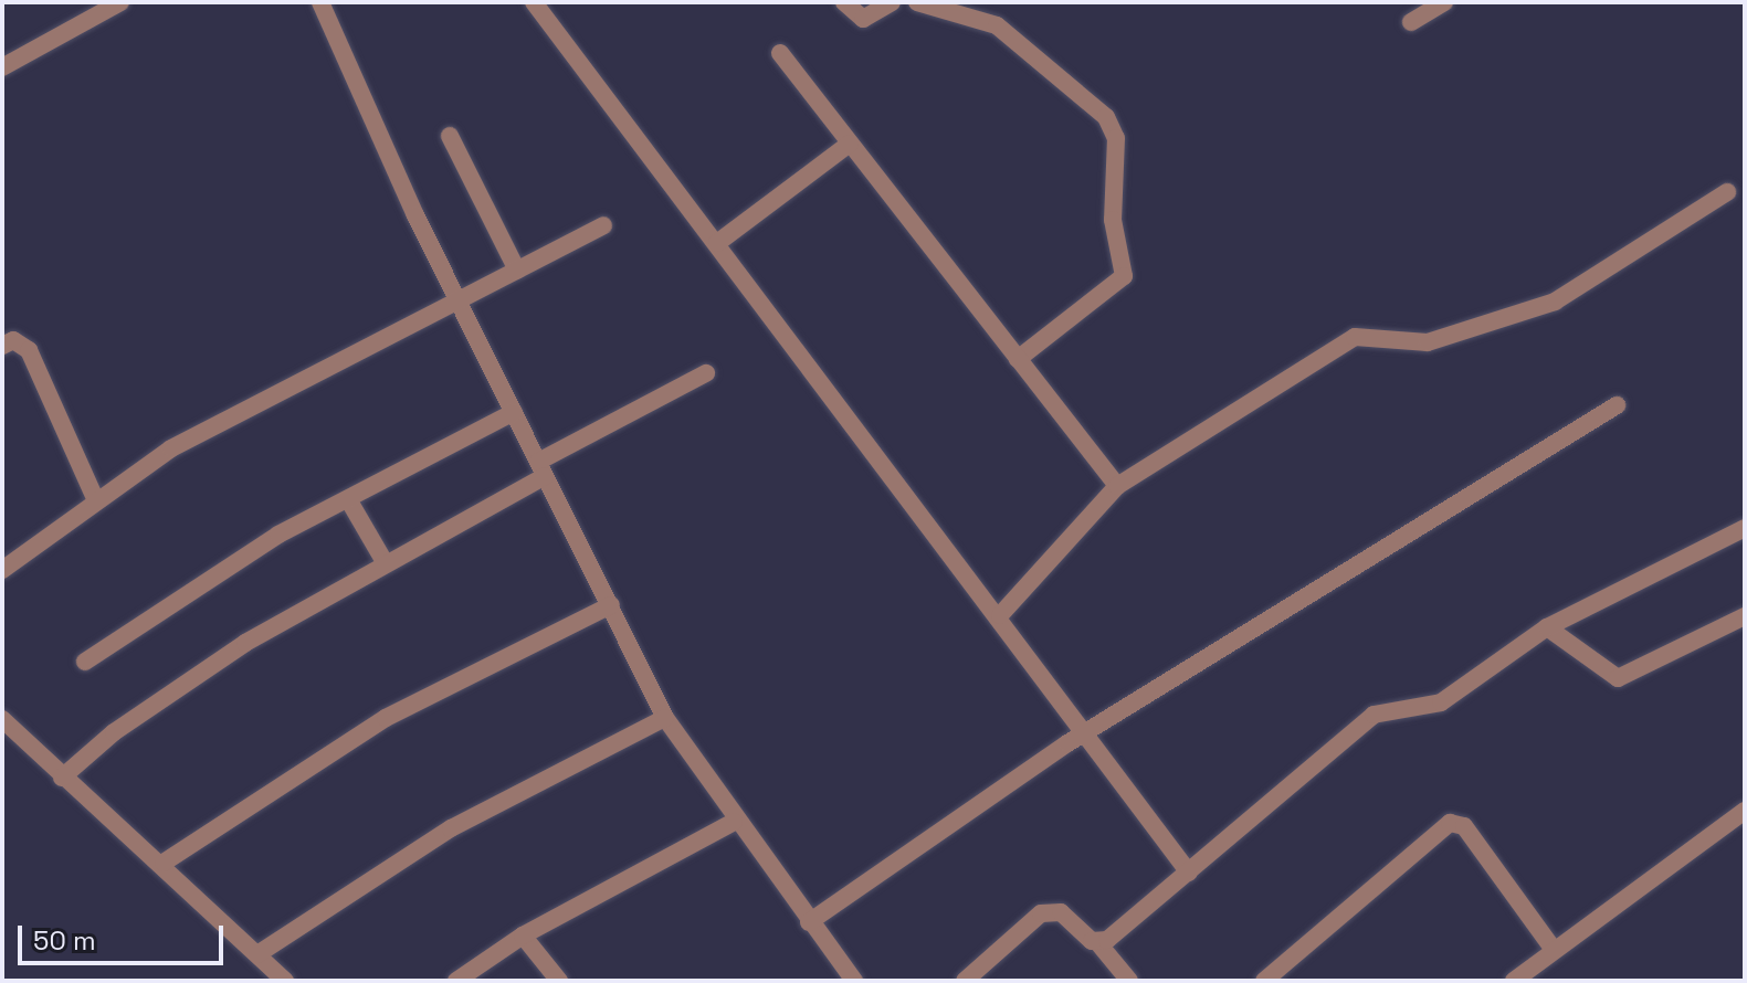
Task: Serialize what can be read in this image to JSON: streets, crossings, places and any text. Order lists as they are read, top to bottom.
{
  "scale_bar": "50 m"
}
